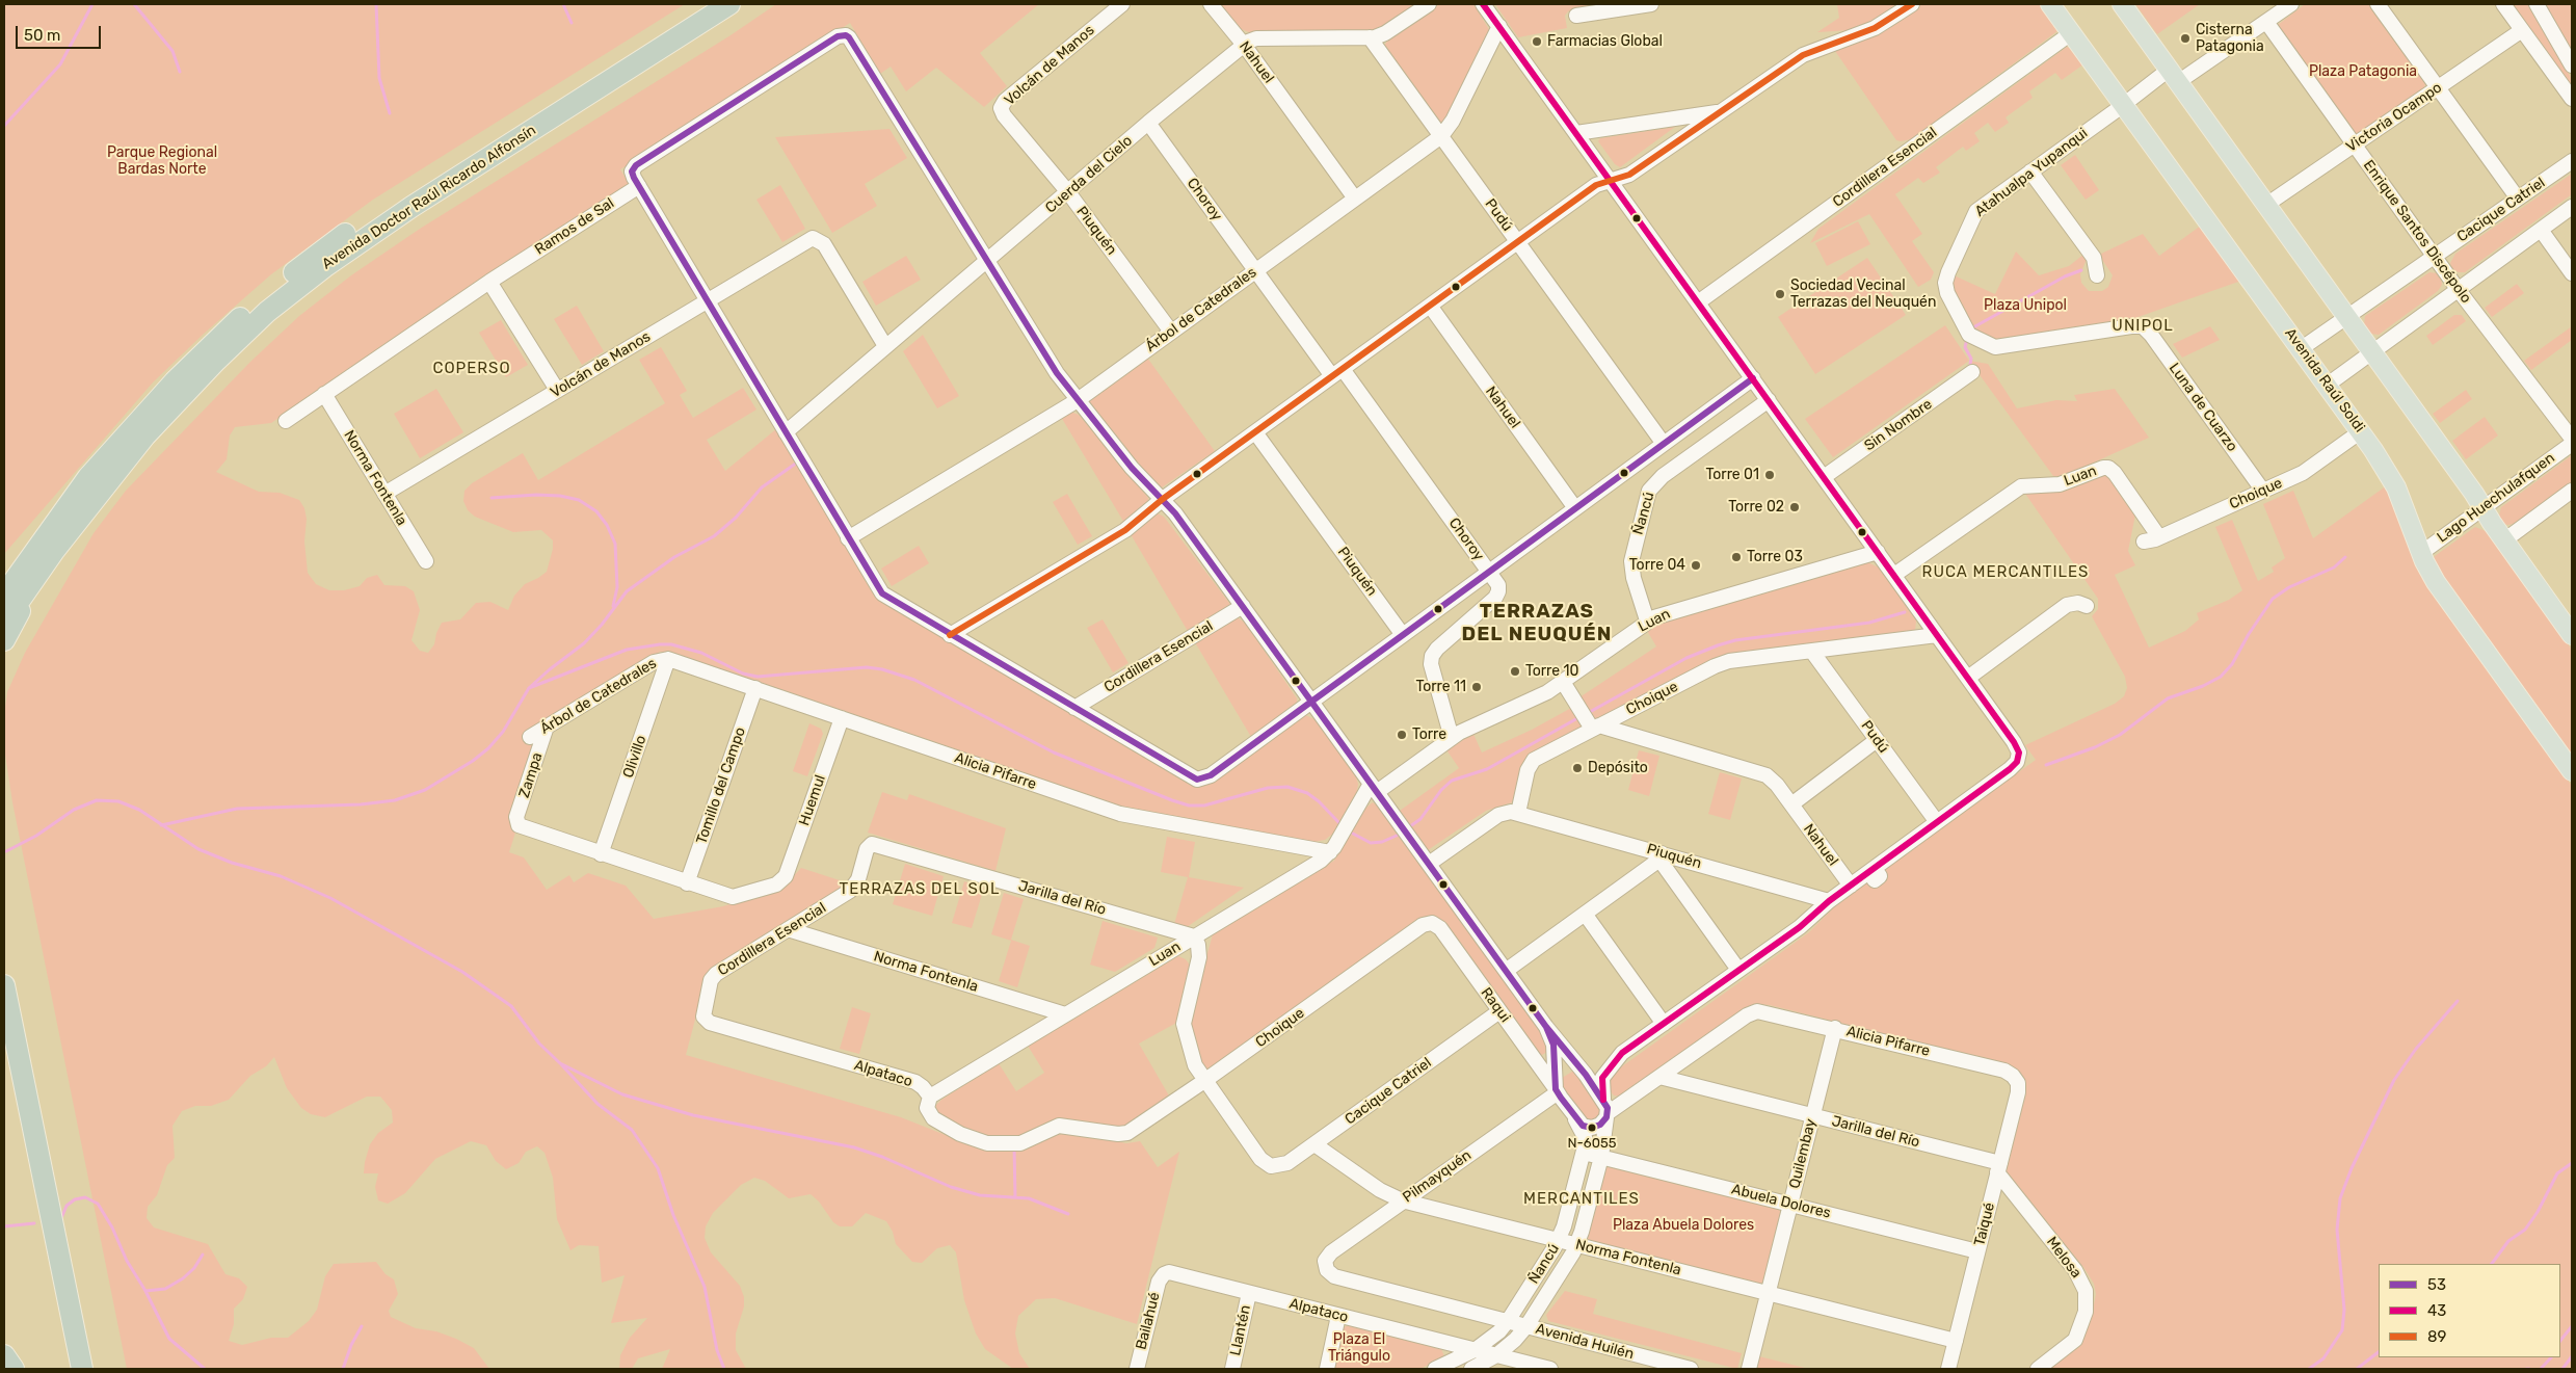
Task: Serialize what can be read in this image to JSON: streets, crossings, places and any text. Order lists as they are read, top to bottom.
{
  "streets": {
    "highway": ["Avenida Doctor Raúl Ricardo Alfonsín"],
    "main road": ["Avenida Raúl Soldi"],
    "street": [
      "Nahuel",
      "Volcán de Manos",
      "Victoria Ocampo",
      "Cordillera Esencial",
      "Atahualpa Yupanqui",
      "Cuerda del Cielo",
      "Choroy",
      "Cacique Catriel",
      "Pudú",
      "Ramos de Sal",
      "Piuquén",
      "Enrique Santos Discépolo",
      "Árbol de Catedrales",
      "Luna de Cuarzo",
      "Sin Nombre",
      "Luan",
      "Norma Fontenla",
      "Choique",
      "Lago Huechulafquen",
      "Ñancú",
      "Olivillo",
      "Alicia Pifarre",
      "Zampa",
      "Tomillo del Campo",
      "Huemul",
      "Jarilla del Río",
      "Raqui",
      "Alpataco",
      "Quilembay",
      "Pilmayquén",
      "Abuela Dolores",
      "Taiqué",
      "Melosa",
      "Bailahué",
      "Llantén",
      "Avenida Huilén"
    ]
  },
  "crossings": [
    ["Nahuel", "Cuerda del Cielo"],
    ["Nahuel", "Árbol de Catedrales"],
    ["Volcán de Manos", "Cuerda del Cielo"],
    ["Volcán de Manos", "Piuquén"],
    ["Volcán de Manos", "Norma Fontenla"],
    ["Victoria Ocampo", "Enrique Santos Discépolo"],
    ["Cordillera Esencial", "Avenida Raúl Soldi"],
    ["Cordillera Esencial", "Norma Fontenla"],
    ["Cordillera Esencial", "Jarilla del Río"],
    ["Cordillera Esencial", "Raqui"],
    ["Cordillera Esencial", "Alpataco"],
    ["Atahualpa Yupanqui", "Enrique Santos Discépolo"],
    ["Atahualpa Yupanqui", "Avenida Raúl Soldi"],
    ["Atahualpa Yupanqui", "Luna de Cuarzo"],
    ["Cuerda del Cielo", "Choroy"],
    ["Cuerda del Cielo", "Pudú"],
    ["Cuerda del Cielo", "Piuquén"],
    ["Cuerda del Cielo", "Raqui"],
    ["Choroy", "Árbol de Catedrales"],
    ["Choroy", "Luan"],
    ["Cacique Catriel", "Enrique Santos Discépolo"],
    ["Cacique Catriel", "Avenida Raúl Soldi"],
    ["Cacique Catriel", "Norma Fontenla"],
    ["Cacique Catriel", "Choique"],
    ["Cacique Catriel", "Raqui"],
    ["Pudú", "Árbol de Catedrales"],
    ["Pudú", "Choique"],
    ["Ramos de Sal", "Norma Fontenla"],
    ["Ramos de Sal", "Raqui"],
    ["Piuquén", "Árbol de Catedrales"],
    ["Piuquén", "Choique"],
    ["Árbol de Catedrales", "Olivillo"],
    ["Árbol de Catedrales", "Alicia Pifarre"],
    ["Árbol de Catedrales", "Zampa"],
    ["Árbol de Catedrales", "Raqui"],
    ["Avenida Raúl Soldi", "Choique"],
    ["Avenida Raúl Soldi", "Lago Huechulafquen"],
    ["Luna de Cuarzo", "Choique"],
    ["Luan", "Norma Fontenla"],
    ["Luan", "Choique"],
    ["Luan", "Ñancú"],
    ["Luan", "Alicia Pifarre"],
    ["Luan", "Jarilla del Río"],
    ["Luan", "Raqui"],
    ["Luan", "Alpataco"],
    ["Norma Fontenla", "Ñancú"],
    ["Norma Fontenla", "Quilembay"],
    ["Norma Fontenla", "Pilmayquén"],
    ["Norma Fontenla", "Taiqué"],
    ["Choique", "Raqui"],
    ["Choique", "Alpataco"],
    ["Ñancú", "Raqui"],
    ["Ñancú", "Alpataco"],
    ["Ñancú", "Pilmayquén"],
    ["Ñancú", "Abuela Dolores"],
    ["Ñancú", "Avenida Huilén"],
    ["Olivillo", "Alicia Pifarre"],
    ["Olivillo", "Zampa"],
    ["Alicia Pifarre", "Tomillo del Campo"],
    ["Alicia Pifarre", "Huemul"],
    ["Alicia Pifarre", "Jarilla del Río"],
    ["Alicia Pifarre", "Quilembay"],
    ["Alicia Pifarre", "Taiqué"],
    ["Tomillo del Campo", "Huemul"],
    ["Jarilla del Río", "Quilembay"],
    ["Jarilla del Río", "Taiqué"],
    ["Jarilla del Río", "Melosa"],
    ["Raqui", "Pilmayquén"],
    ["Alpataco", "Bailahué"],
    ["Alpataco", "Llantén"],
    ["Quilembay", "Abuela Dolores"],
    ["Pilmayquén", "Avenida Huilén"],
    ["Abuela Dolores", "Taiqué"],
    ["Taiqué", "Melosa"]
  ],
  "districts": [
    "UNIPOL",
    "COPERSO",
    "RUCA MERCANTILES",
    "TERRAZAS DEL NEUQUÉN",
    "TERRAZAS DEL SOL",
    "MERCANTILES"
  ],
  "parks": [
    "Plaza Patagonia",
    "Parque Regional Bardas Norte",
    "Plaza Unipol",
    "Plaza Abuela Dolores",
    "Plaza El Triángulo"
  ],
  "places": [
    "Cisterna Patagonia",
    "Farmacias Global",
    "Sociedad Vecinal Terrazas del Neuquén",
    "Torre 01",
    "Torre 02",
    "Torre 03",
    "Torre 04",
    "Torre 10",
    "Torre 11",
    "Torre",
    "Depósito",
    "N-6055"
  ],
  "lines": ["transit line 43", "transit line 89", "transit line 53"],
  "legend": ["53", "43", "89"],
  "scale_bar": "50 m"
}
